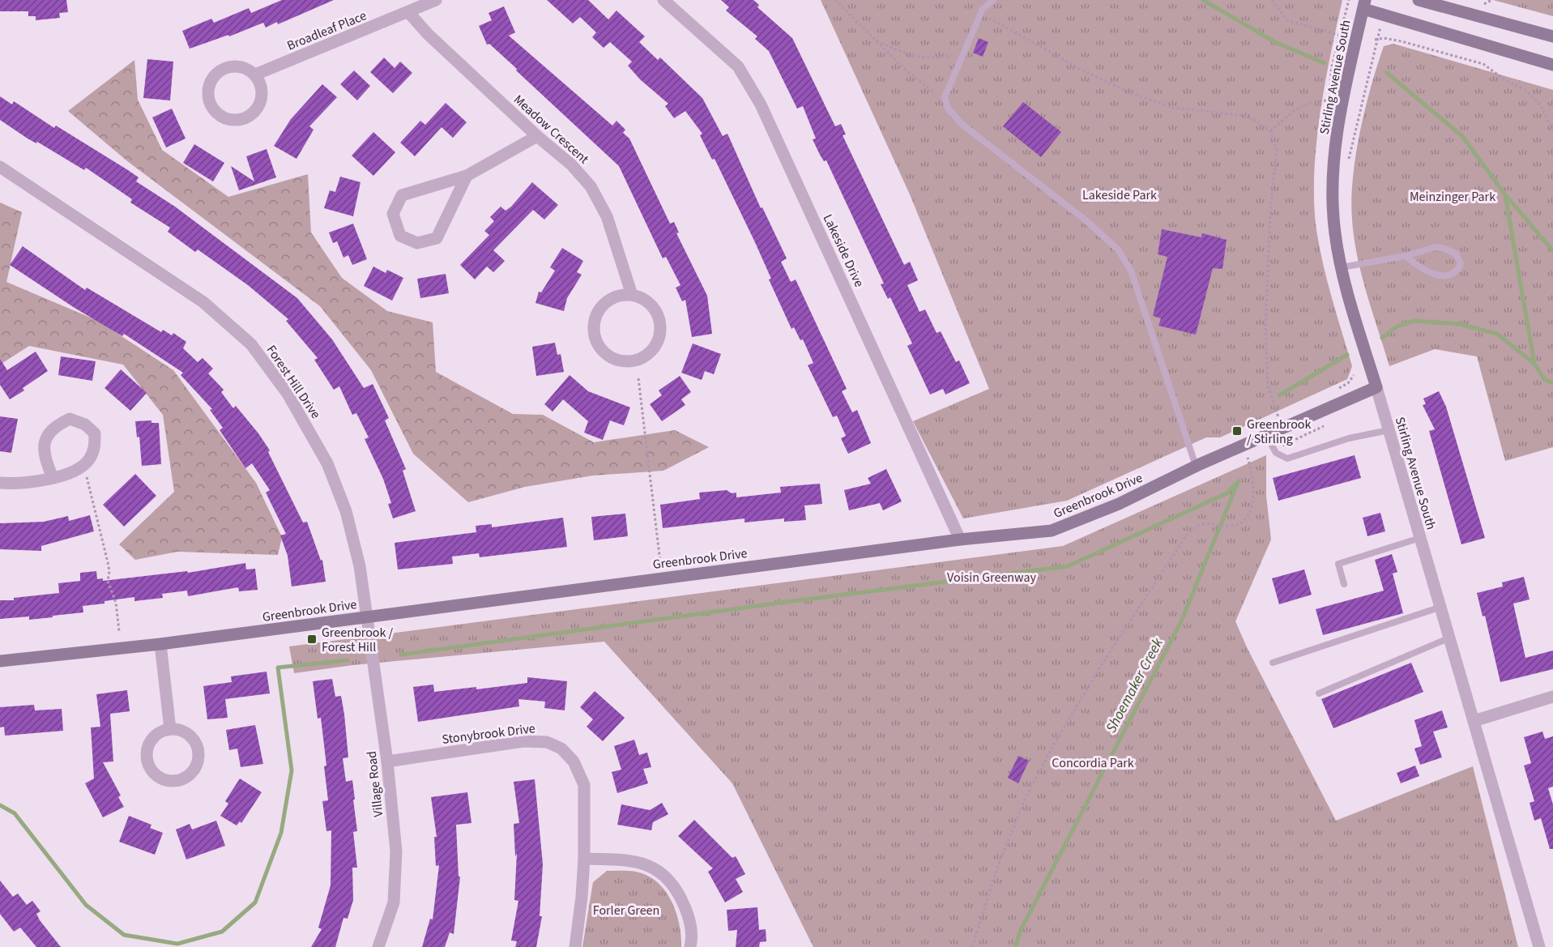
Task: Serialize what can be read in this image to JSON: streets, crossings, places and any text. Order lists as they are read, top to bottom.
{
  "streets": {
    "street": [
      "Broadleaf Place",
      "Stirling Avenue South",
      "Meadow Crescent",
      "Lakeside Drive",
      "Forest Hill Drive",
      "Greenbrook Drive",
      "Stonybrook Drive",
      "Village Road"
    ]
  },
  "crossings": [
    ["Broadleaf Place", "Meadow Crescent"],
    ["Stirling Avenue South", "Greenbrook Drive"],
    ["Lakeside Drive", "Greenbrook Drive"],
    ["Forest Hill Drive", "Greenbrook Drive"],
    ["Forest Hill Drive", "Village Road"],
    ["Greenbrook Drive", "Village Road"],
    ["Stonybrook Drive", "Village Road"]
  ],
  "water": ["Shoemaker Creek"],
  "parks": [
    "Lakeside Park",
    "Meinzinger Park",
    "Voisin Greenway",
    "Concordia Park",
    "Forler Green"
  ],
  "places": {
    "transit": ["Greenbrook / Stirling", "Greenbrook / Forest Hill"]
  }
}
